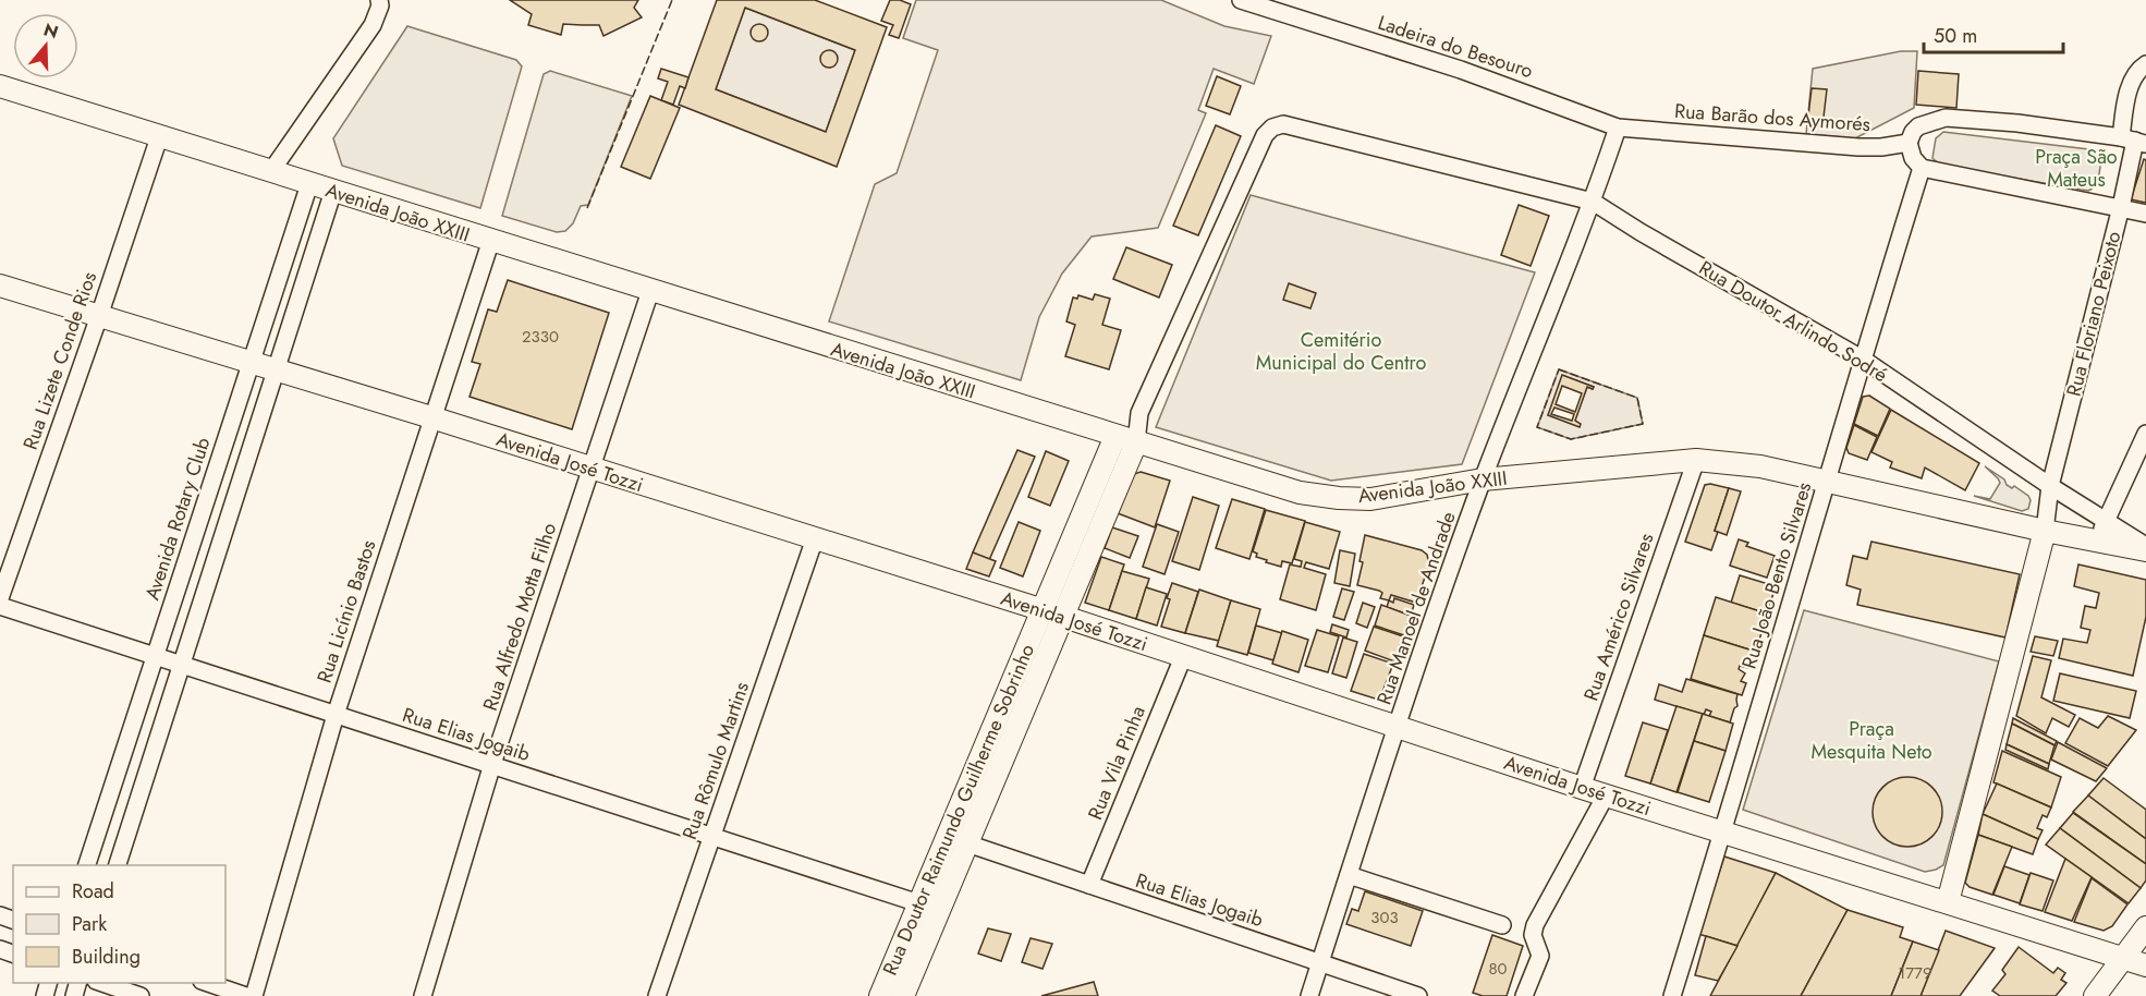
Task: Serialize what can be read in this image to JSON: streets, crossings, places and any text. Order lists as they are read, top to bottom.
{
  "streets": {
    "street": [
      "Ladeira do Besouro",
      "Rua Barão dos Aymorés",
      "Avenida João XXIII",
      "Rua Floriano Peixoto",
      "Rua Doutor Arlindo Sodré",
      "Rua Lizete Conde Rios",
      "Avenida José Tozzi",
      "Avenida Rotary Club",
      "Rua João Bento Silvares",
      "Rua Manoel de Andrade",
      "Rua Licínio Bastos",
      "Rua Alfredo Motta Filho",
      "Rua Américo Silvares",
      "Rua Elias Jogaib",
      "Rua Rômulo Martins",
      "Rua Vila Pinha",
      "Rua Doutor Raimundo Guilherme Sobrinho"
    ]
  },
  "crossings": [
    ["Ladeira do Besouro", "Rua Barão dos Aymorés"],
    ["Ladeira do Besouro", "Rua Manoel de Andrade"],
    ["Rua Barão dos Aymorés", "Rua Manoel de Andrade"],
    ["Avenida João XXIII", "Rua Lizete Conde Rios"],
    ["Avenida João XXIII", "Avenida Rotary Club"],
    ["Avenida João XXIII", "Rua João Bento Silvares"],
    ["Avenida João XXIII", "Rua Manoel de Andrade"],
    ["Avenida João XXIII", "Rua Licínio Bastos"],
    ["Avenida João XXIII", "Rua Alfredo Motta Filho"],
    ["Avenida João XXIII", "Rua Américo Silvares"],
    ["Avenida João XXIII", "Rua Doutor Raimundo Guilherme Sobrinho"],
    ["Rua Floriano Peixoto", "Rua Doutor Arlindo Sodré"],
    ["Rua Doutor Arlindo Sodré", "Rua João Bento Silvares"],
    ["Rua Doutor Arlindo Sodré", "Rua Manoel de Andrade"],
    ["Rua Doutor Arlindo Sodré", "Rua Doutor Raimundo Guilherme Sobrinho"],
    ["Rua Lizete Conde Rios", "Avenida José Tozzi"],
    ["Avenida José Tozzi", "Avenida Rotary Club"],
    ["Avenida José Tozzi", "Rua João Bento Silvares"],
    ["Avenida José Tozzi", "Rua Manoel de Andrade"],
    ["Avenida José Tozzi", "Rua Licínio Bastos"],
    ["Avenida José Tozzi", "Rua Alfredo Motta Filho"],
    ["Avenida José Tozzi", "Rua Américo Silvares"],
    ["Avenida José Tozzi", "Rua Rômulo Martins"],
    ["Avenida José Tozzi", "Rua Vila Pinha"],
    ["Avenida José Tozzi", "Rua Doutor Raimundo Guilherme Sobrinho"],
    ["Avenida Rotary Club", "Rua Elias Jogaib"],
    ["Rua Manoel de Andrade", "Rua Elias Jogaib"],
    ["Rua Licínio Bastos", "Rua Elias Jogaib"],
    ["Rua Alfredo Motta Filho", "Rua Elias Jogaib"],
    ["Rua Elias Jogaib", "Rua Rômulo Martins"],
    ["Rua Elias Jogaib", "Rua Vila Pinha"],
    ["Rua Elias Jogaib", "Rua Doutor Raimundo Guilherme Sobrinho"]
  ],
  "parks": ["Praça São Mateus", "Cemitério Municipal do Centro", "Praça Mesquita Neto"],
  "house_numbers": [
    "2330",
    "303",
    "80",
    "1779"
  ],
  "legend": ["Road", "Park", "Building"],
  "scale_bar": "50 m",
  "north": "top"
}
